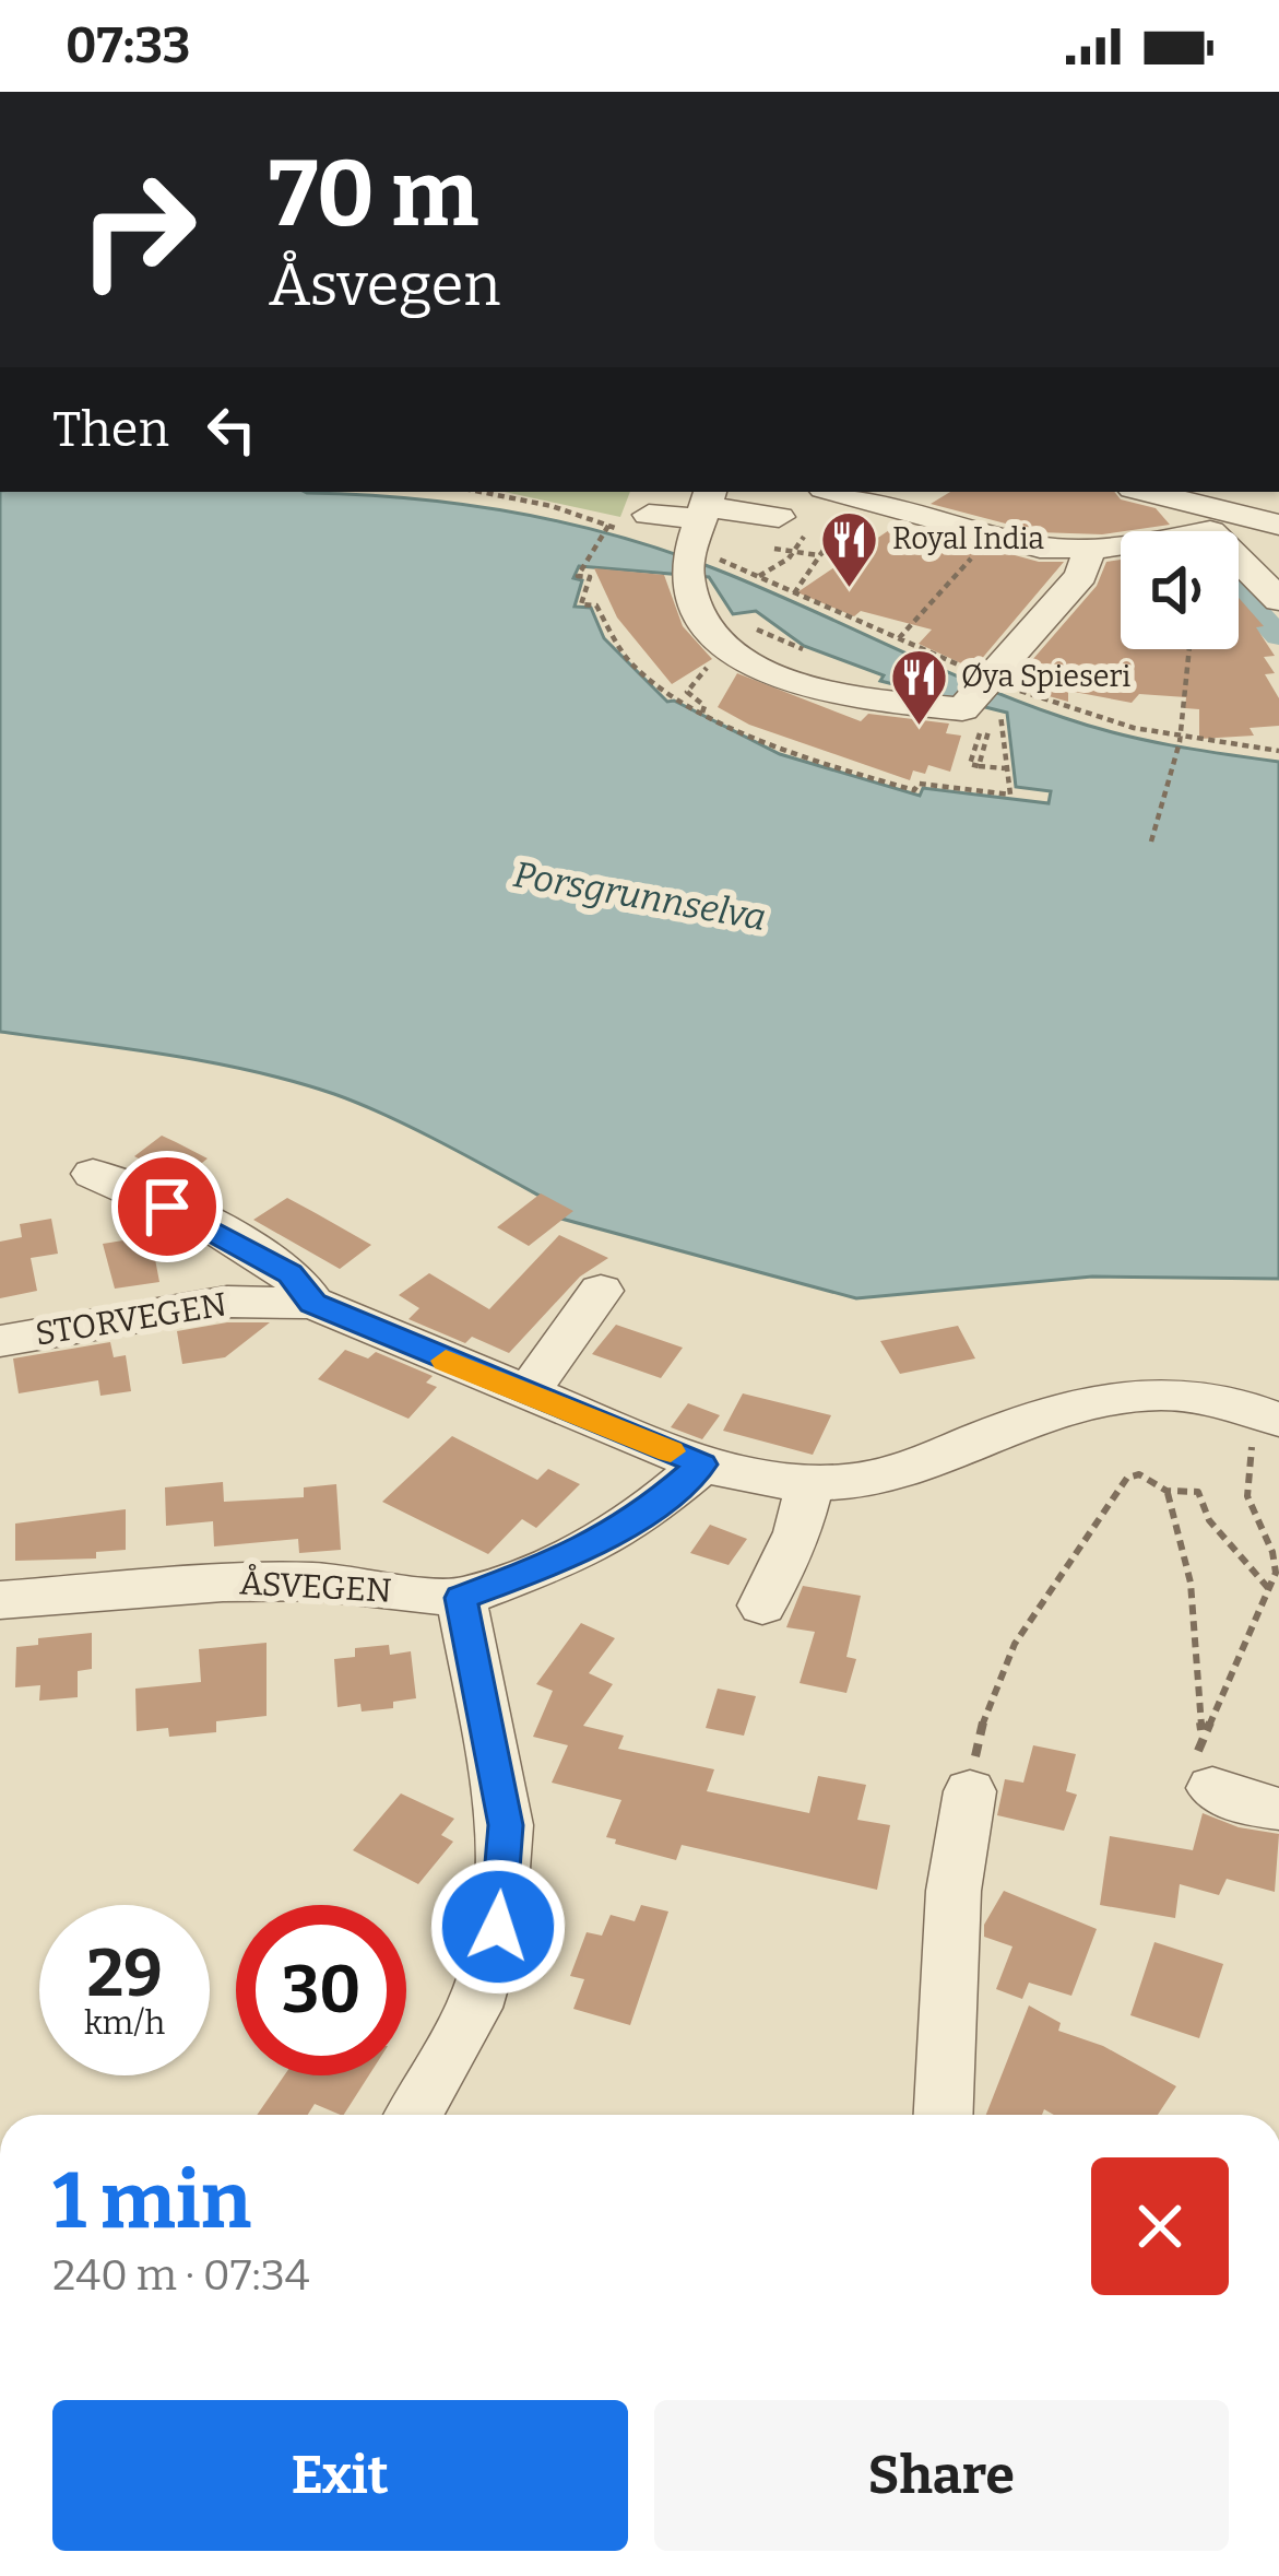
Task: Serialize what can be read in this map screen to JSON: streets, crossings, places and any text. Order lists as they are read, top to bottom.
{
  "streets": {
    "street": ["STORVEGEN", "ÅSVEGEN"]
  },
  "crossings": [
    ["STORVEGEN", "ÅSVEGEN"]
  ],
  "water": ["Porsgrunnselva"],
  "places": {
    "restaurant": ["Royal India", "Øya Spieseri"]
  },
  "page": {
    "status": "07:33",
    "turn": ["70 m", "Åsvegen"],
    "then": "Then",
    "speed": "29 km/h",
    "limit": "30",
    "heading": ["1 min", "240 m · 07:34"],
    "buttons": ["Exit", "Share"]
  }
}
